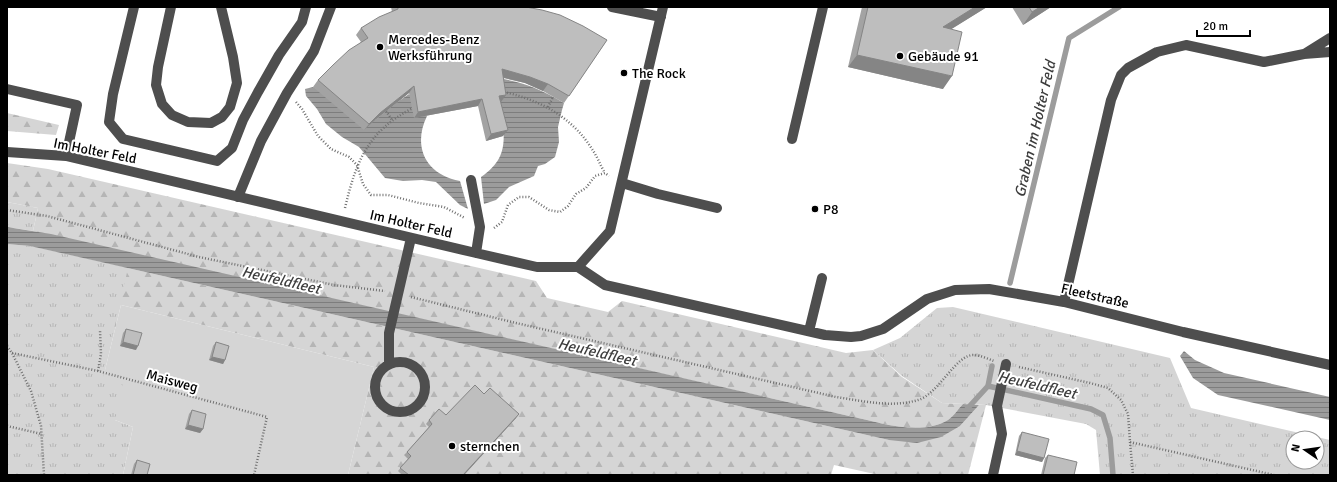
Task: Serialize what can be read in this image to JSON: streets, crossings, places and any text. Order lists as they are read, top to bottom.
{
  "streets": {
    "street": ["Im Holter Feld", "Fleetstraße"],
    "path": ["Maisweg"]
  },
  "crossings": [
    ["Im Holter Feld", "Fleetstraße"]
  ],
  "water": ["Graben im Holter Feld", "Heufeldfleet"],
  "places": [
    "Mercedes-Benz Werksführung",
    "Gebäude 91",
    "The Rock",
    "P8",
    "sternchen"
  ],
  "scale_bar": "20 m",
  "north": "left"
}
